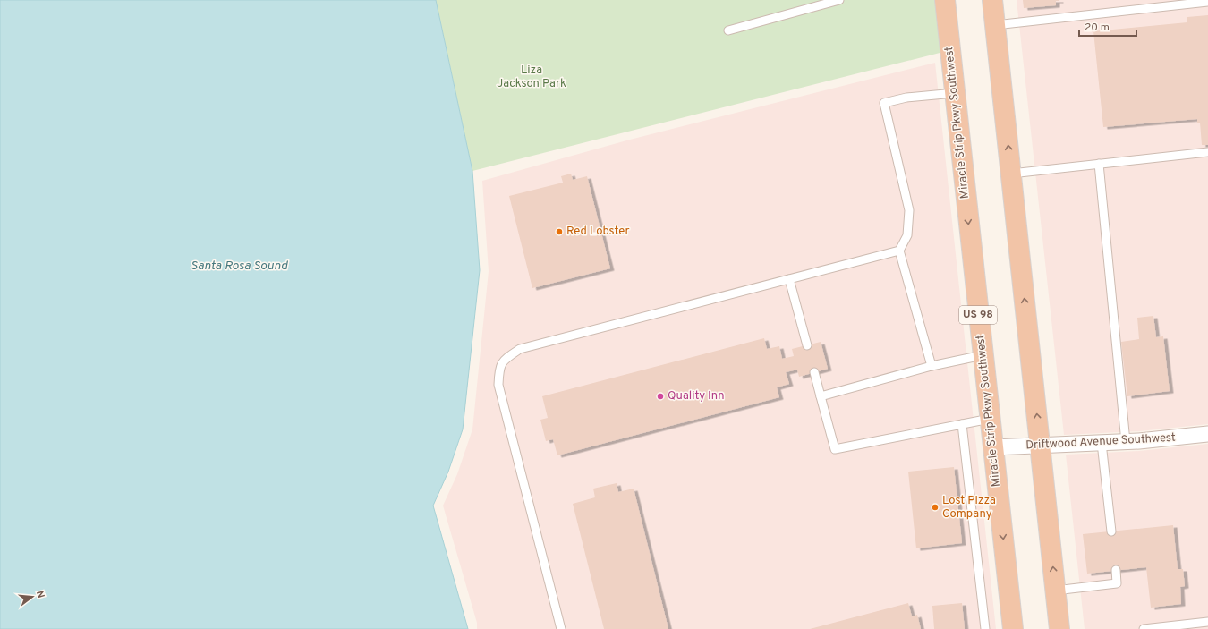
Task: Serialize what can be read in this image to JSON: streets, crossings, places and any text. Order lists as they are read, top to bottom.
{
  "streets": {
    "highway": ["Miracle Strip Pkwy Southwest", "US 98"],
    "street": ["Driftwood Avenue Southwest"]
  },
  "crossings": [
    ["Miracle Strip Pkwy Southwest", "Driftwood Avenue Southwest"]
  ],
  "water": ["Santa Rosa Sound"],
  "parks": ["Liza Jackson Park"],
  "places": ["Red Lobster", "Quality Inn", "Lost Pizza Company"],
  "scale_bar": "20 m",
  "north": "right"
}
